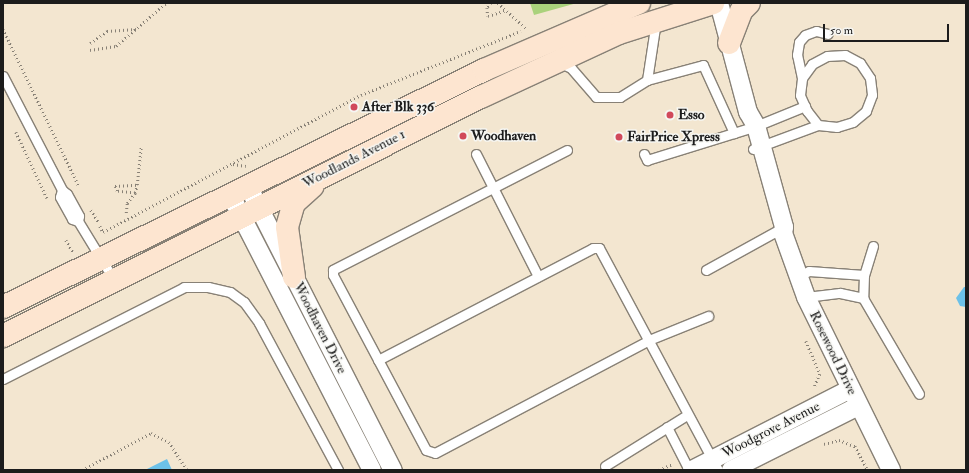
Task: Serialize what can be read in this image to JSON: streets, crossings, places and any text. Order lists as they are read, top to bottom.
{
  "streets": {
    "main road": ["Woodlands Avenue 1"],
    "street": ["Woodhaven Drive", "Rosewood Drive", "Woodgrove Avenue"]
  },
  "crossings": [
    ["Woodlands Avenue 1", "Woodhaven Drive"],
    ["Rosewood Drive", "Woodgrove Avenue"]
  ],
  "places": [
    "After Blk 336",
    "Esso",
    "Woodhaven",
    "FairPrice Xpress"
  ],
  "scale_bar": "50 m"
}
